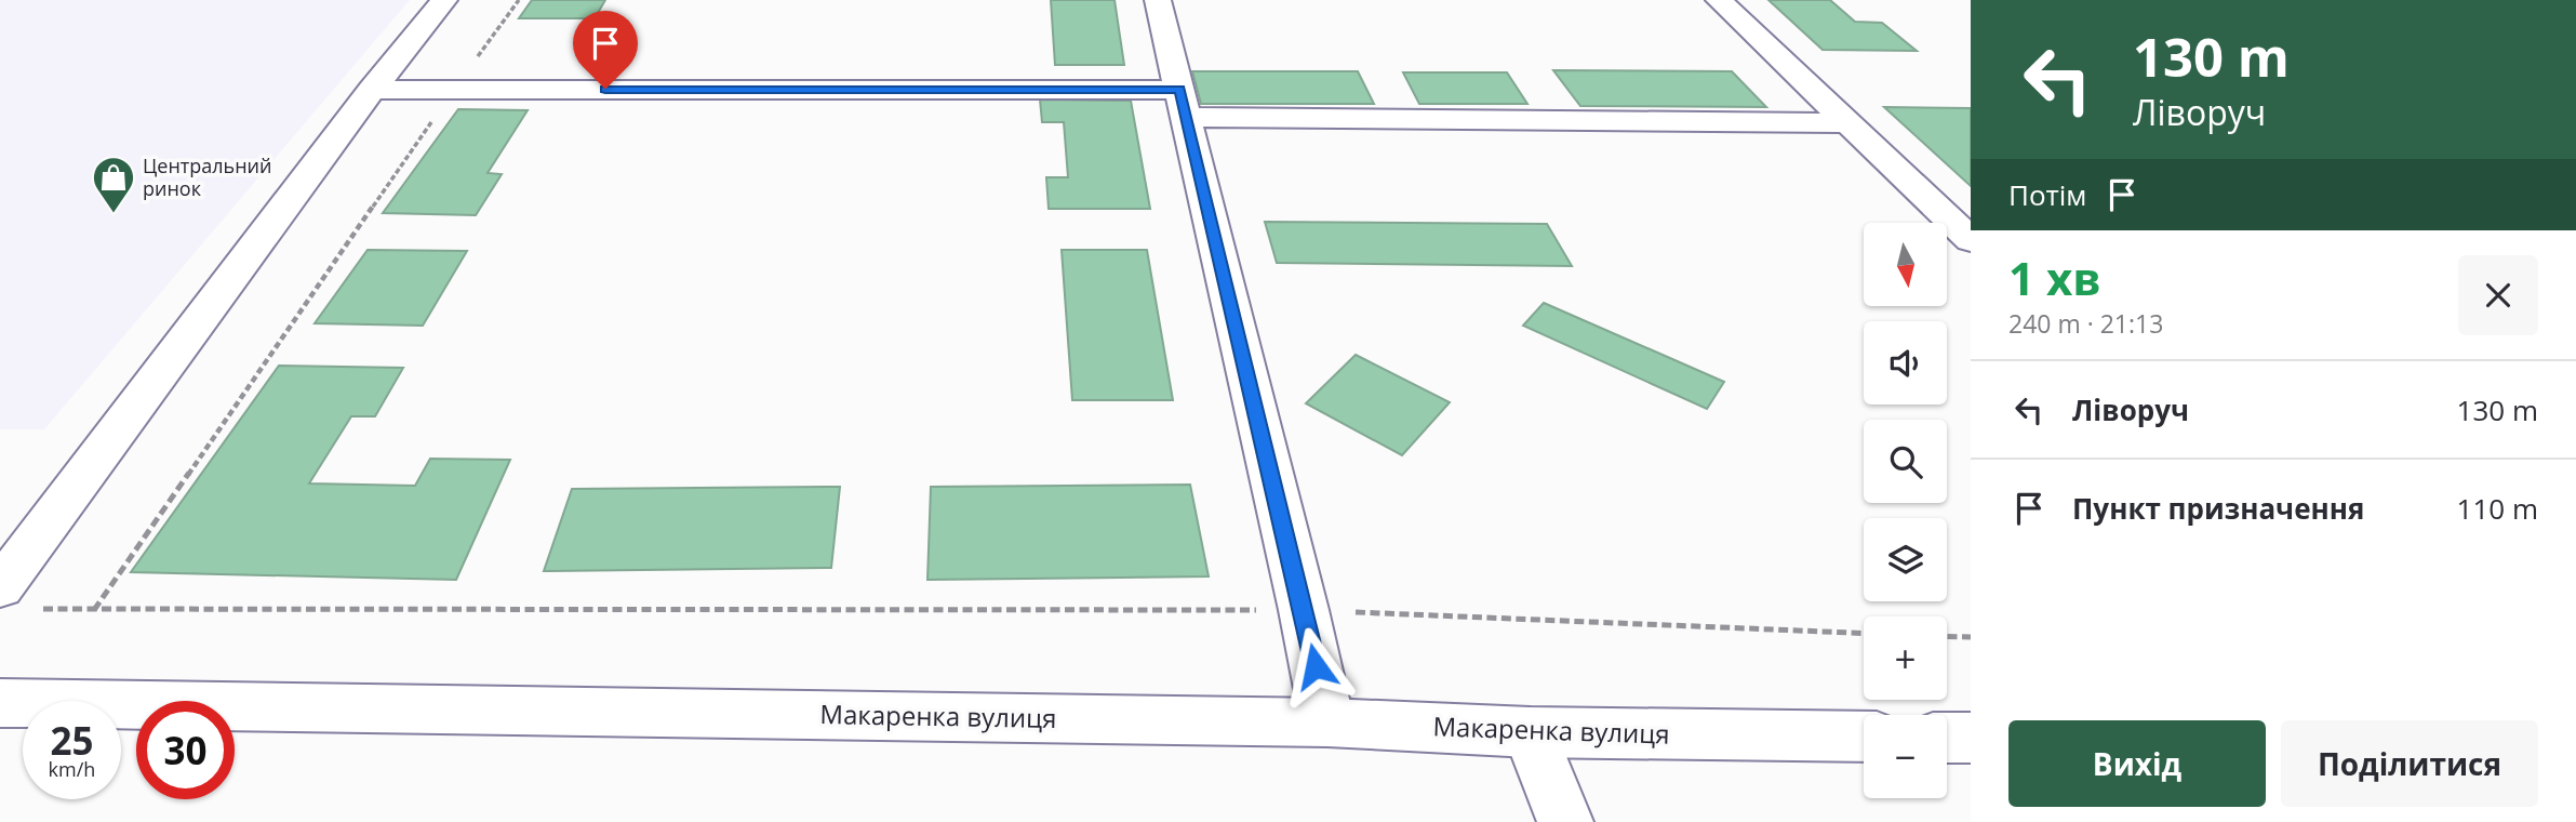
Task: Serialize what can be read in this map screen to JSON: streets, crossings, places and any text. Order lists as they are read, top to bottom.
{
  "streets": {
    "street": ["Макаренка вулиця"]
  },
  "places": {
    "shop": ["Центральний ринок"]
  },
  "north": "bottom",
  "page": {
    "turn": ["130 m", "Ліворуч"],
    "then": "Потім",
    "map_buttons": ["+", "−"],
    "heading": ["1 хв", "240 m · 21:13"],
    "list": [
      {
        "name": "Ліворуч",
        "value": "130 m"
      },
      {
        "name": "Пункт призначення",
        "value": "110 m"
      }
    ],
    "speed": "25 km/h",
    "limit": "30",
    "buttons": ["Вихід", "Поділитися"]
  }
}
